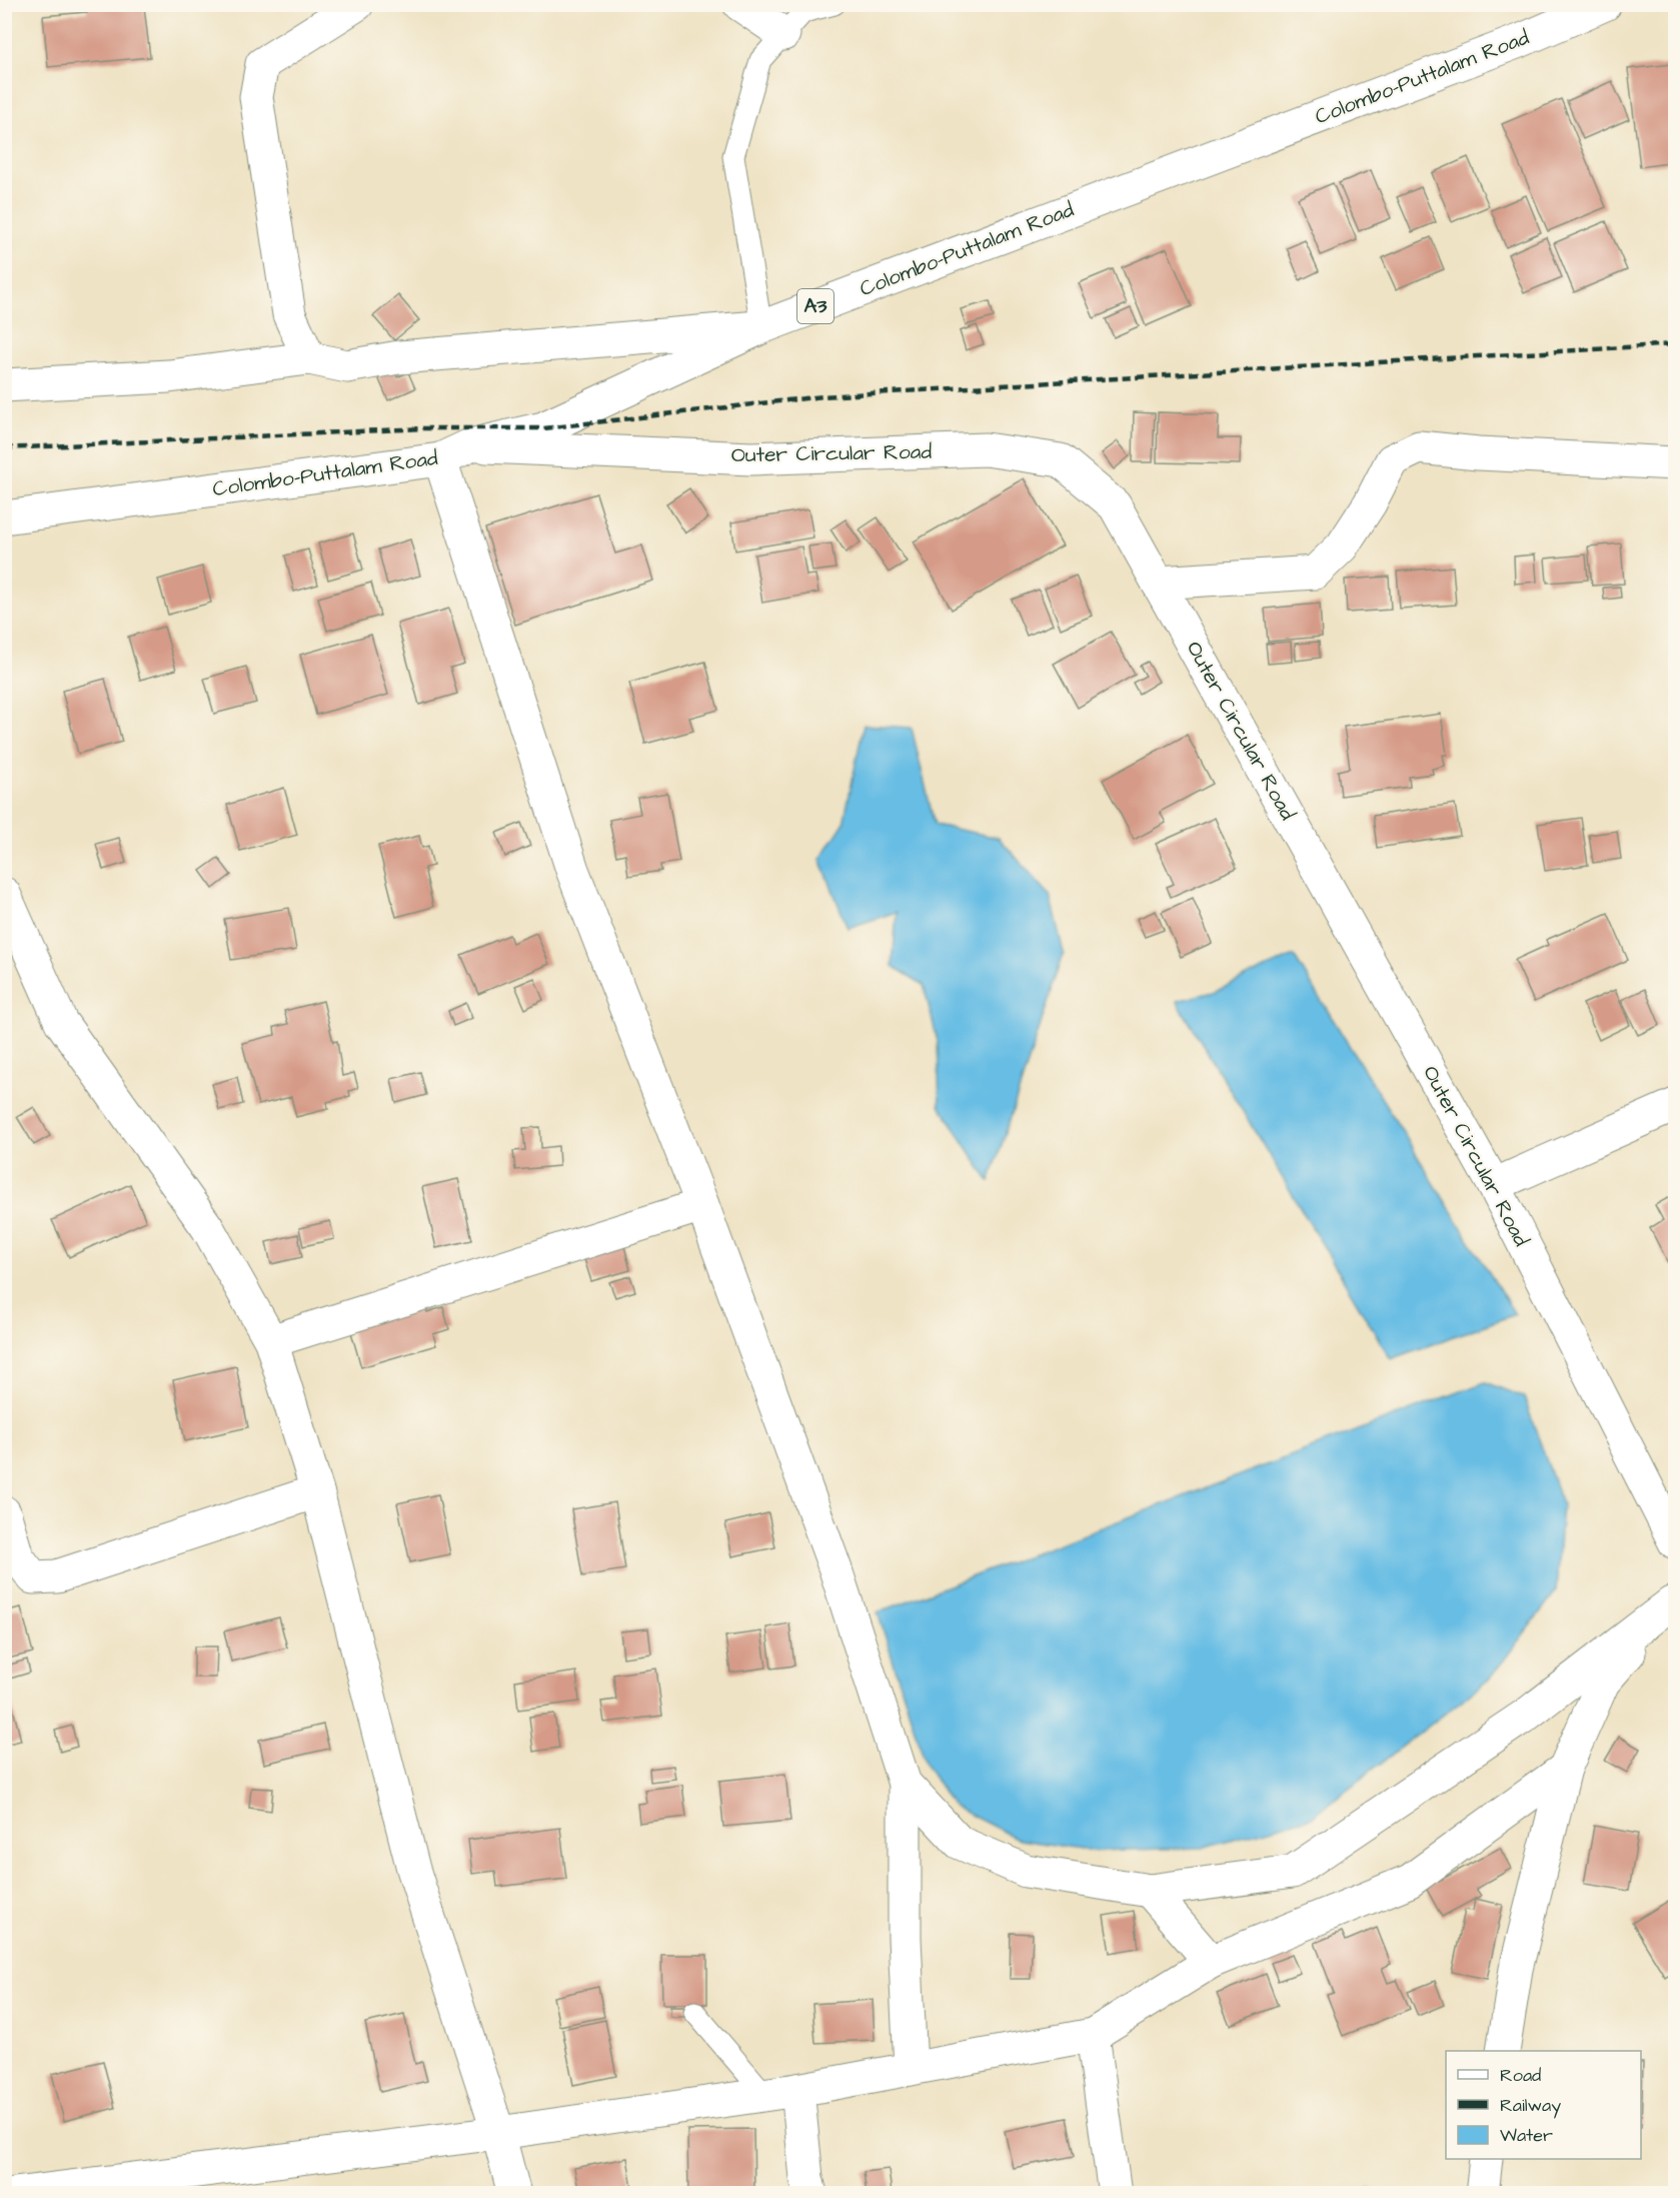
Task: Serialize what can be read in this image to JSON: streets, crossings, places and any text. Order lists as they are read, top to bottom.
{
  "streets": {
    "main road": ["Colombo-Puttalam Road", "A3", "Outer Circular Road"]
  },
  "crossings": [
    ["Colombo-Puttalam Road", "Outer Circular Road"]
  ],
  "legend": ["Road", "Railway", "Water"]
}
